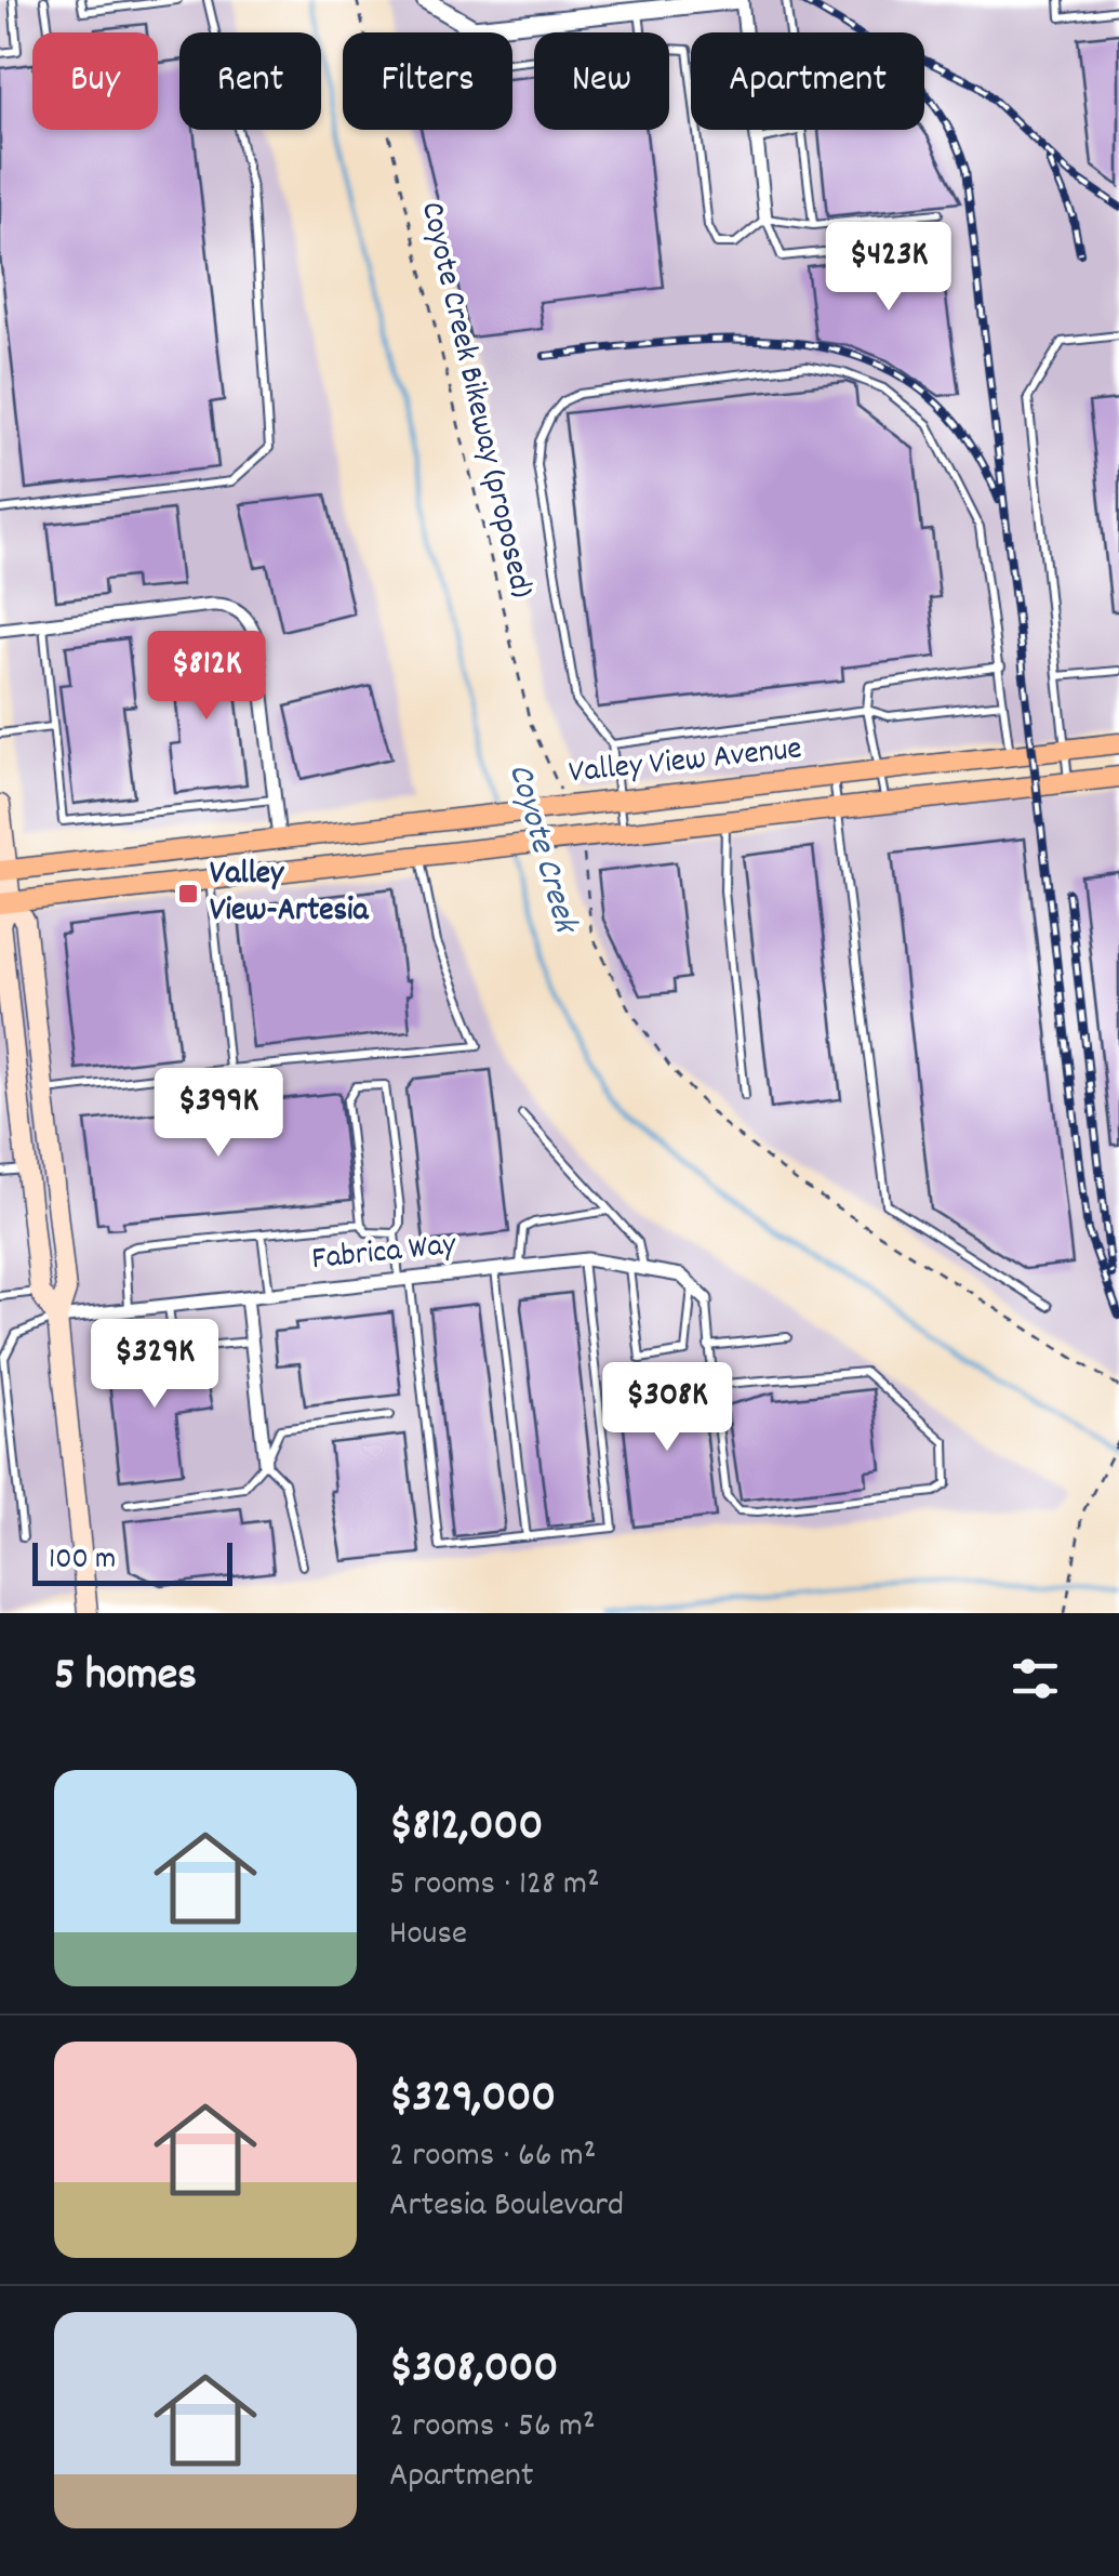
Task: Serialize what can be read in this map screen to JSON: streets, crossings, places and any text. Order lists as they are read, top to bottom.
{
  "streets": {
    "main road": ["Valley View Avenue"],
    "street": ["Fabrica Way"],
    "path": ["Coyote Creek Bikeway (proposed)"]
  },
  "crossings": [
    ["Coyote Creek Bikeway (proposed)", "Valley View Avenue"]
  ],
  "water": ["Coyote Creek"],
  "places": {
    "transit": ["Valley View-Artesia"]
  },
  "scale_bar": "100 m",
  "page": {
    "chip": [
      "Buy",
      "Rent",
      "Filters",
      "New",
      "Apartment"
    ],
    "price": [
      "$423K",
      "$812K",
      "$399K",
      "$329K",
      "$308K"
    ],
    "scale": "100 m",
    "heading": "5 homes",
    "list": [
      {
        "name": "$812,000",
        "note": "5 rooms · 128 m² · House"
      },
      {
        "name": "$329,000",
        "note": "2 rooms · 66 m² · Artesia Boulevard"
      },
      {
        "name": "$308,000",
        "note": "2 rooms · 56 m² · Apartment"
      }
    ]
  }
}
